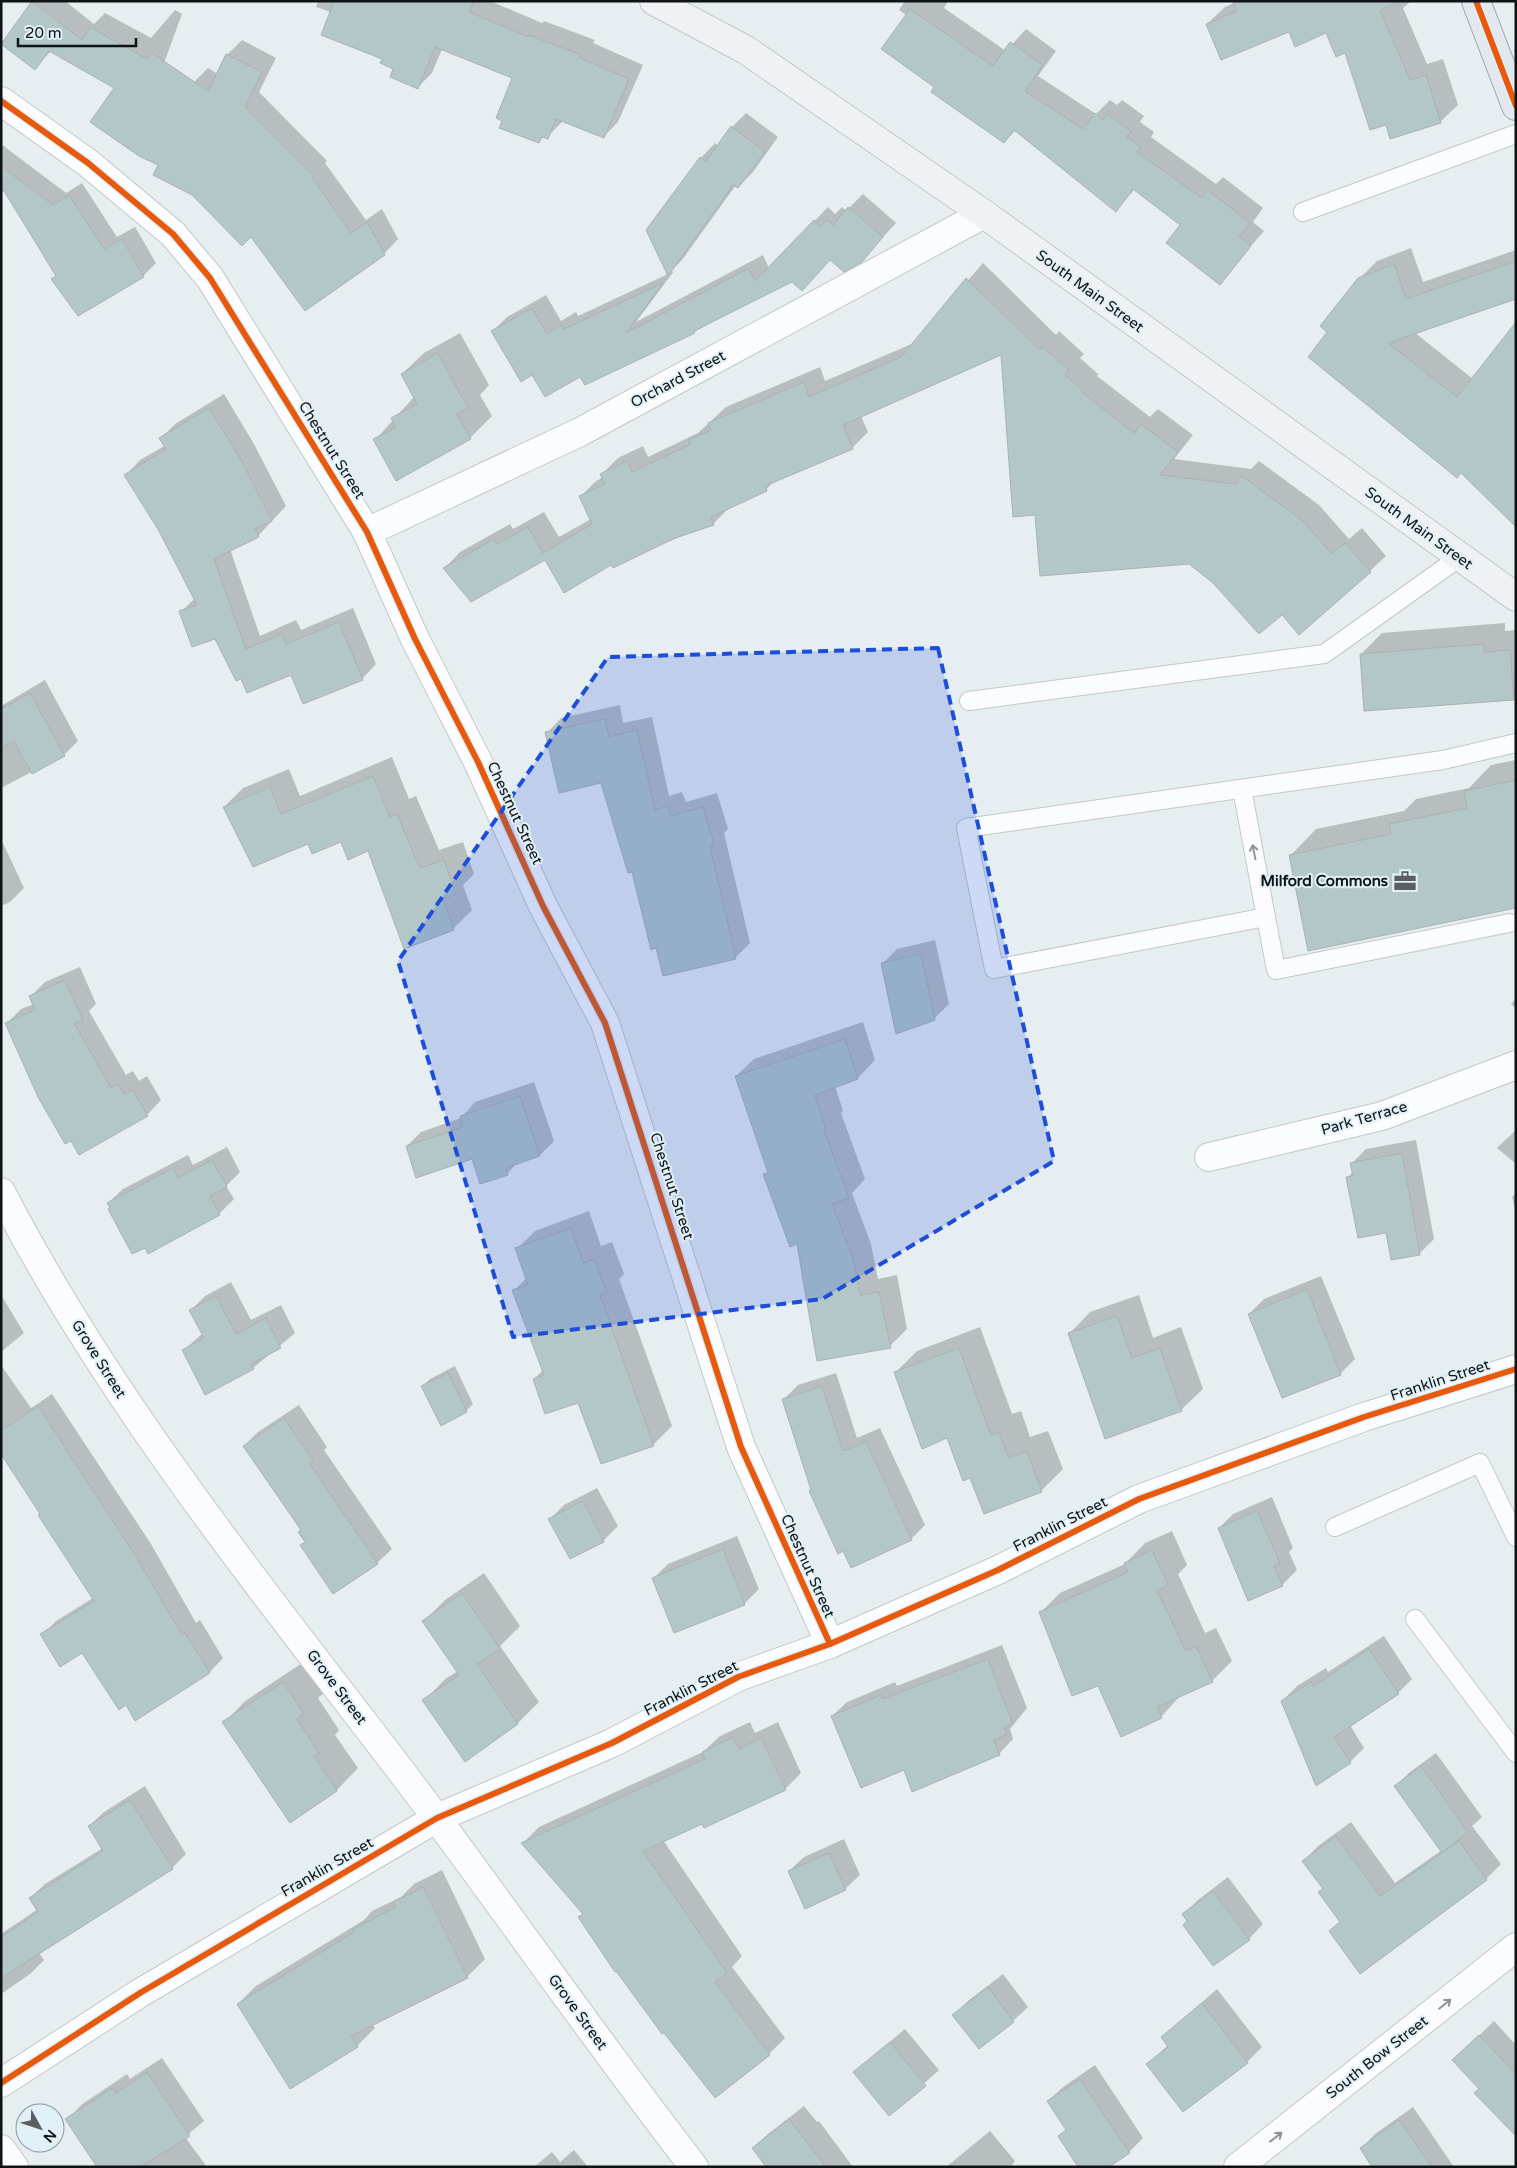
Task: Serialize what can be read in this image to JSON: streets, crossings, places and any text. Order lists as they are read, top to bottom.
{
  "streets": {
    "main road": ["South Main Street"],
    "street": [
      "Orchard Street",
      "Chestnut Street",
      "Park Terrace",
      "Grove Street",
      "Franklin Street",
      "South Bow Street"
    ]
  },
  "crossings": [
    ["South Main Street", "Orchard Street"],
    ["Orchard Street", "Chestnut Street"],
    ["Chestnut Street", "Franklin Street"],
    ["Grove Street", "Franklin Street"]
  ],
  "one_way": ["South Bow Street"],
  "places": {
    "office": ["Milford Commons"]
  },
  "scale_bar": "20 m",
  "north": "bottom right"
}
